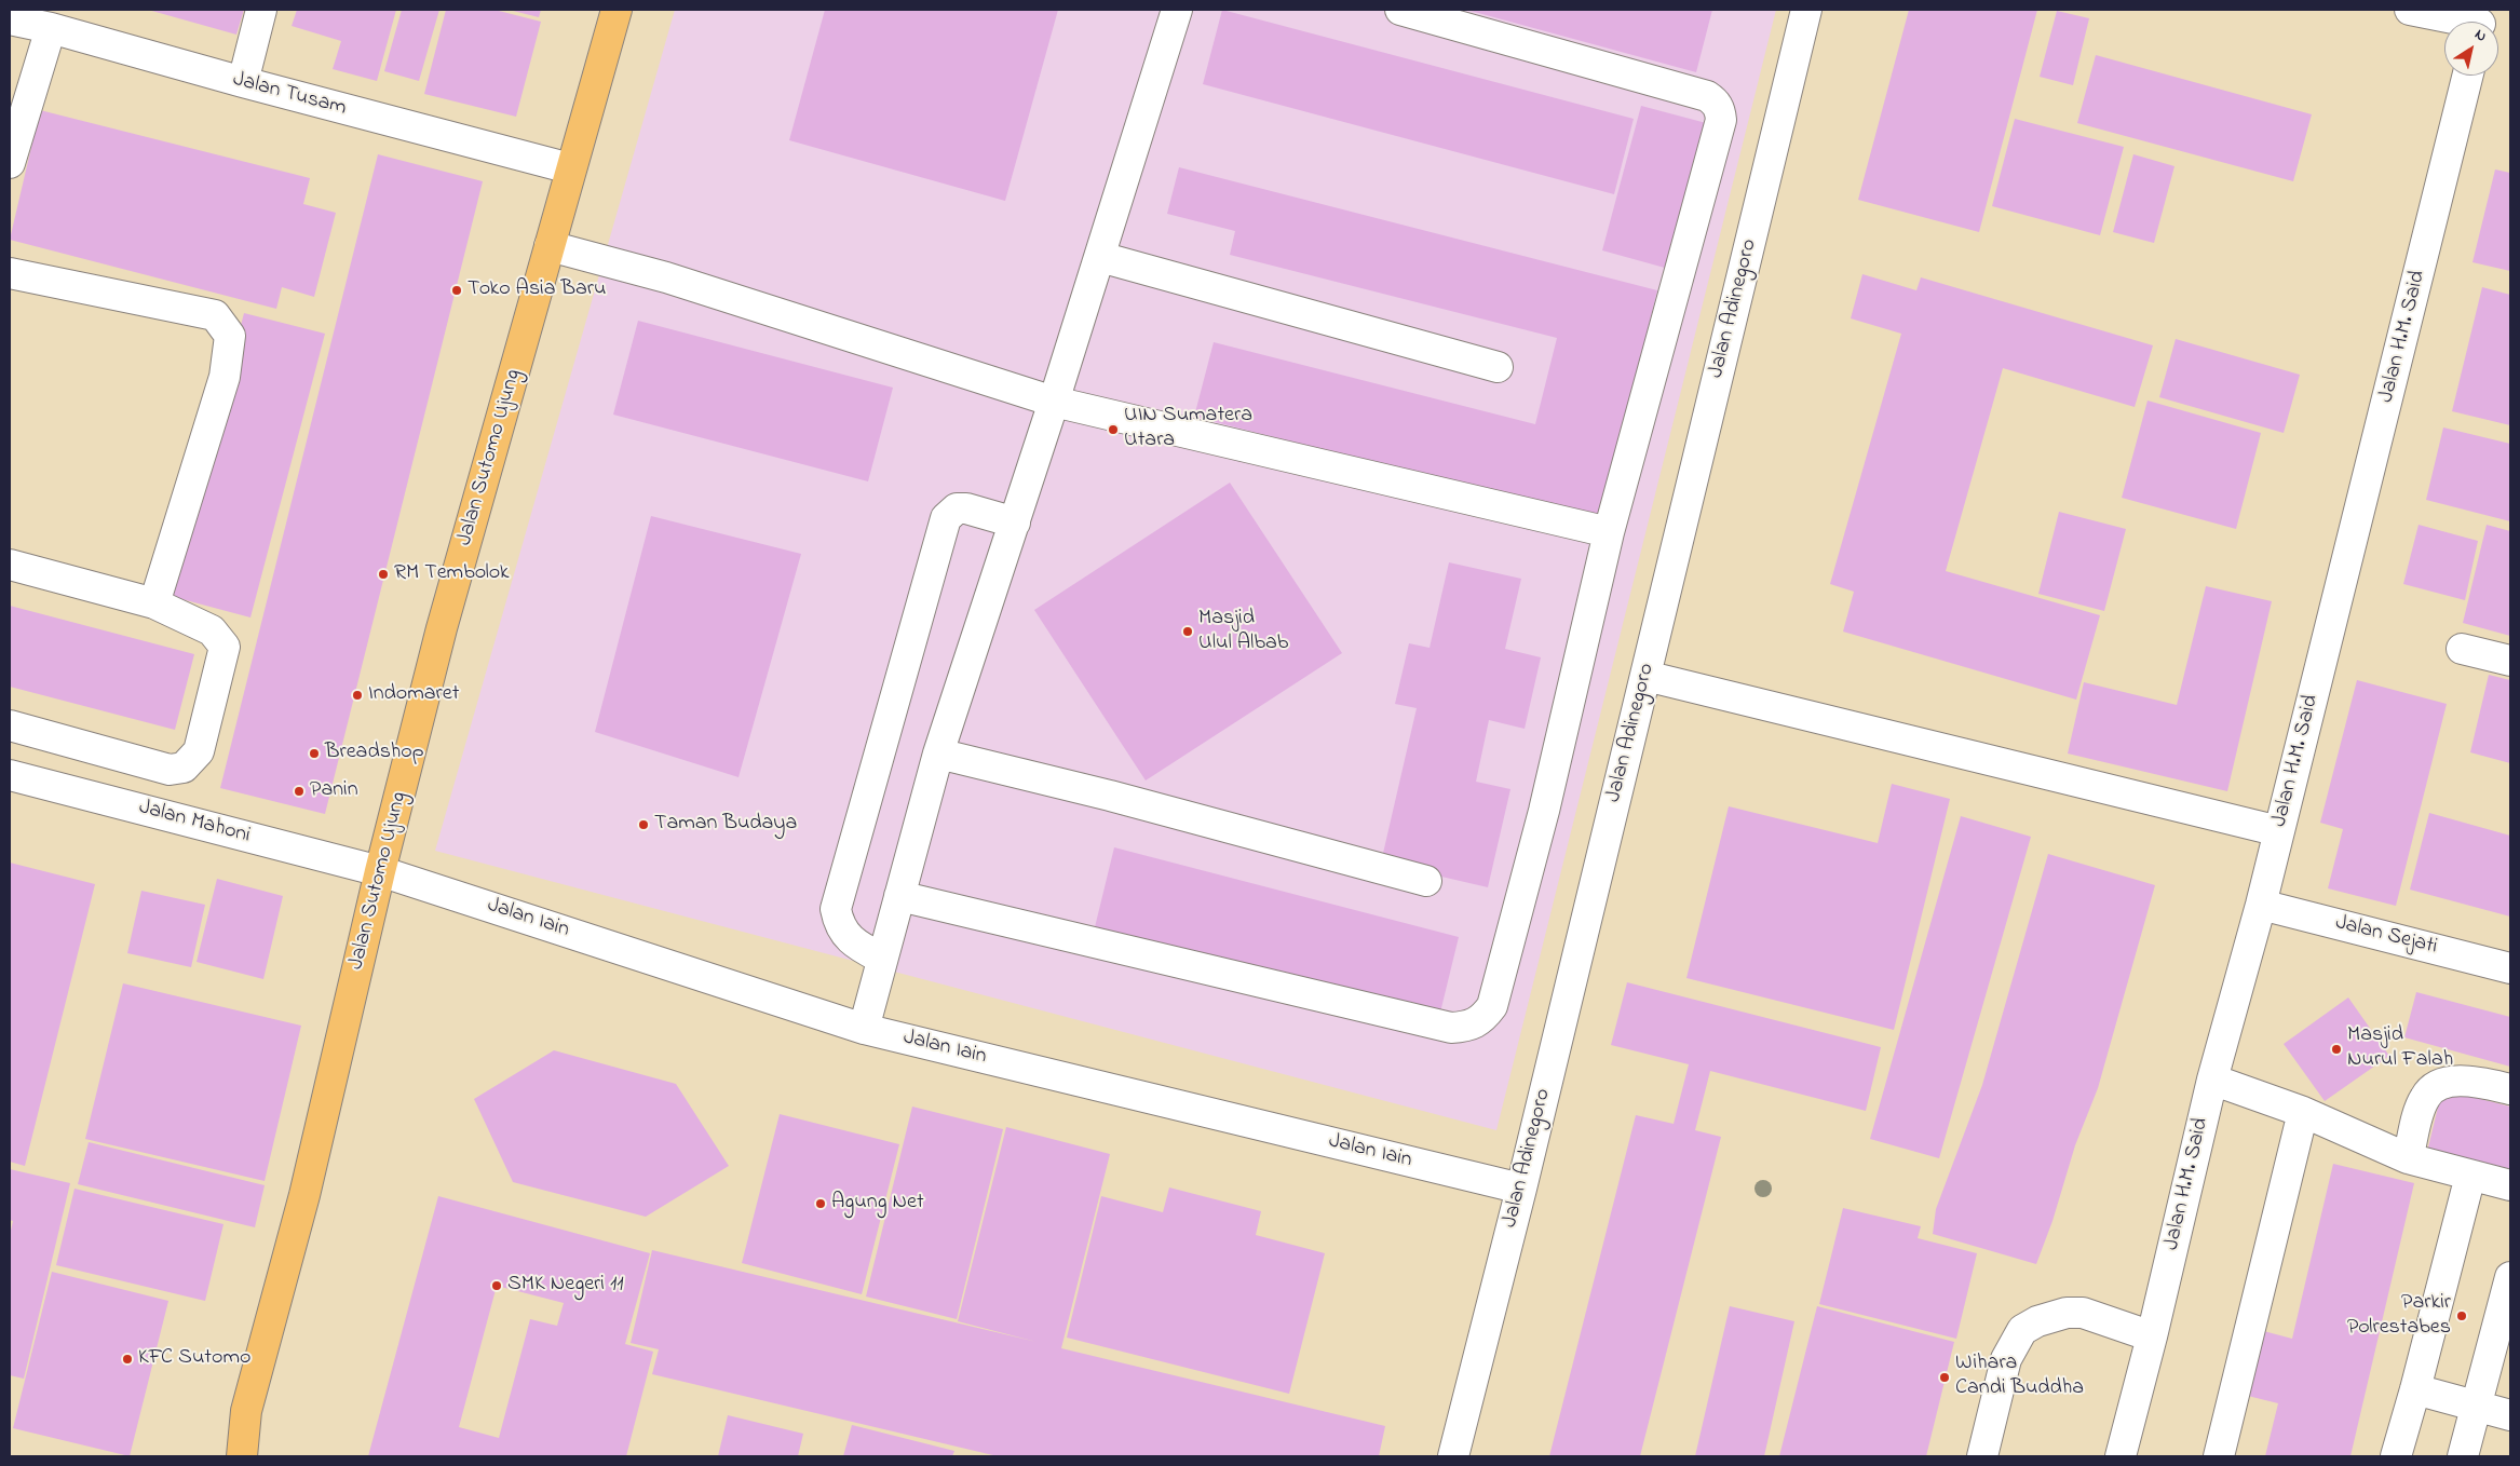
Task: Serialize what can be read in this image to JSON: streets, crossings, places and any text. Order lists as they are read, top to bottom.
{
  "streets": {
    "main road": ["Jalan Sutomo Ujung"],
    "street": [
      "Jalan Tusam",
      "Jalan Adinegoro",
      "Jalan H.M. Said",
      "Jalan Mahoni",
      "Jalan Iain",
      "Jalan Sejati"
    ]
  },
  "crossings": [
    ["Jalan Tusam", "Jalan Sutomo Ujung"],
    ["Jalan Adinegoro", "Jalan Iain"],
    ["Jalan H.M. Said", "Jalan Sejati"],
    ["Jalan Sutomo Ujung", "Jalan Mahoni"],
    ["Jalan Sutomo Ujung", "Jalan Iain"],
    ["Jalan Mahoni", "Jalan Iain"]
  ],
  "places": [
    "Toko Asia Baru",
    "UIN Sumatera Utara",
    "RM Tembolok",
    "Masjid Ulul Albab",
    "Indomaret",
    "Breadshop",
    "Panin",
    "Taman Budaya",
    "Masjid Nurul Falah",
    "Agung Net",
    "SMK Negeri 11",
    "Parkir Polrestabes",
    "KFC Sutomo",
    "Wihara Candi Buddha"
  ],
  "north": "top right"
}
